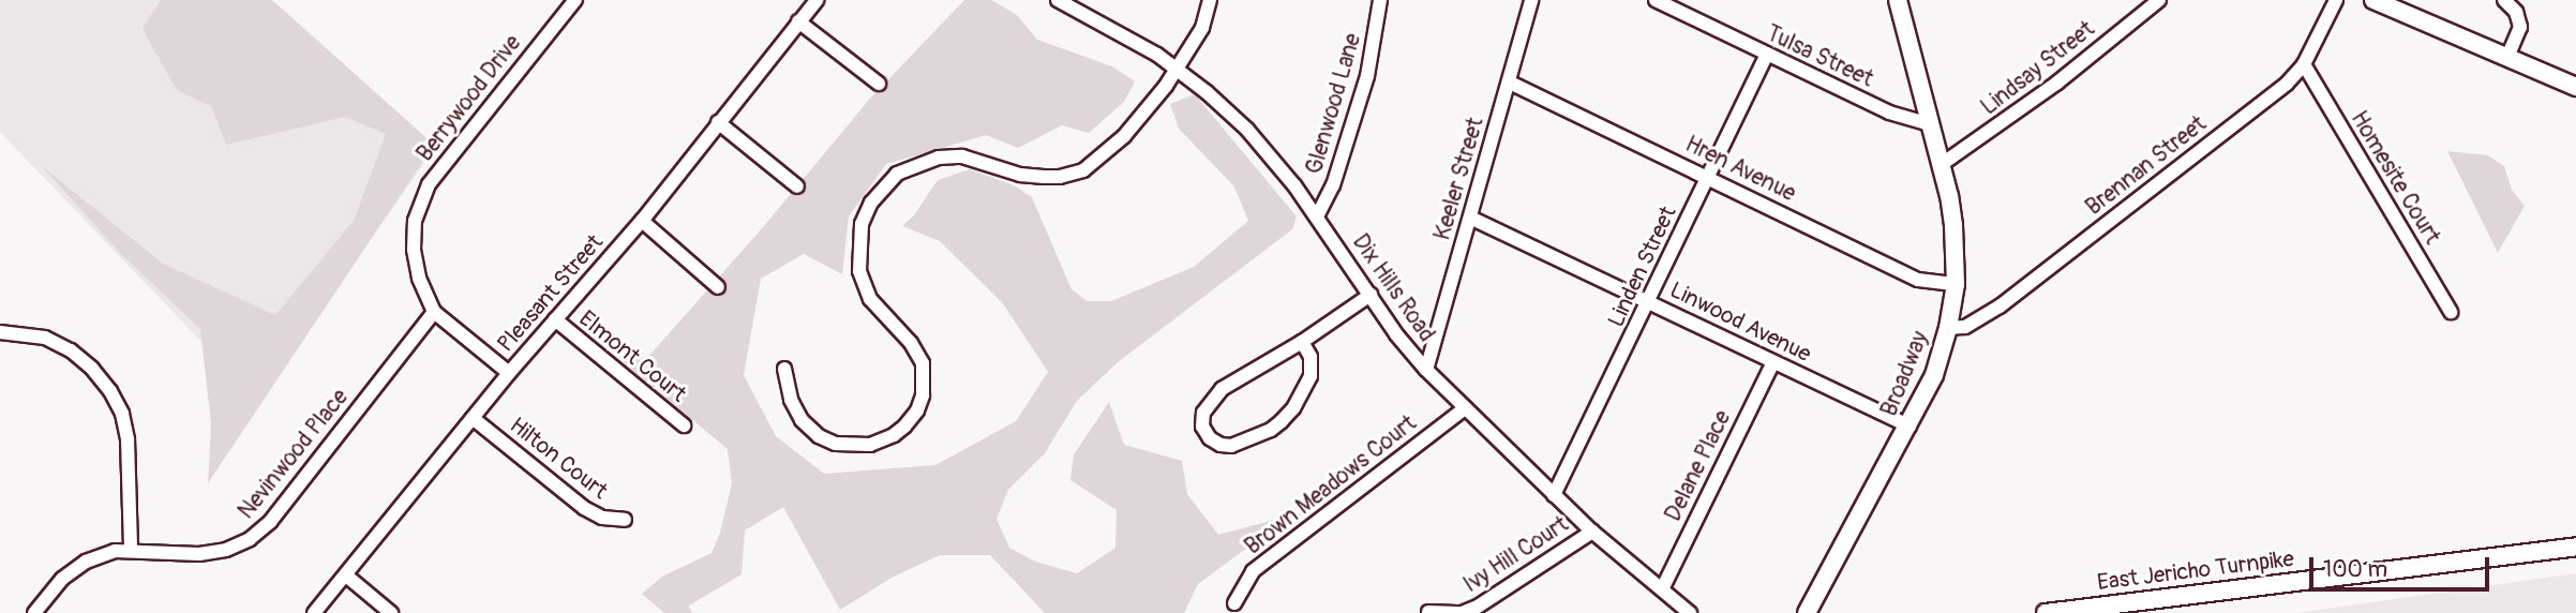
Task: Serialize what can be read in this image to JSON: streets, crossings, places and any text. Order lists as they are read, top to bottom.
{
  "streets": {
    "main road": ["Broadway", "East Jericho Turnpike"],
    "street": [
      "Tulsa Street",
      "Lindsay Street",
      "Berrywood Drive",
      "Glenwood Lane",
      "Brennan Street",
      "Hren Avenue",
      "Homesite Court",
      "Keeler Street",
      "Linden Street",
      "Dix Hills Road",
      "Pleasant Street",
      "Linwood Avenue",
      "Elmont Court",
      "Nevinwood Place",
      "Hilton Court",
      "Delane Place",
      "Brown Meadows Court",
      "Ivy Hill Court"
    ]
  },
  "crossings": [
    ["Tulsa Street", "Linden Street"],
    ["Tulsa Street", "Broadway"],
    ["Lindsay Street", "Broadway"],
    ["Berrywood Drive", "Pleasant Street"],
    ["Berrywood Drive", "Nevinwood Place"],
    ["Glenwood Lane", "Dix Hills Road"],
    ["Brennan Street", "Homesite Court"],
    ["Brennan Street", "Broadway"],
    ["Hren Avenue", "Keeler Street"],
    ["Hren Avenue", "Linden Street"],
    ["Hren Avenue", "Broadway"],
    ["Keeler Street", "Dix Hills Road"],
    ["Keeler Street", "Linwood Avenue"],
    ["Linden Street", "Dix Hills Road"],
    ["Linden Street", "Linwood Avenue"],
    ["Dix Hills Road", "Delane Place"],
    ["Dix Hills Road", "Brown Meadows Court"],
    ["Dix Hills Road", "Ivy Hill Court"],
    ["Pleasant Street", "Elmont Court"],
    ["Pleasant Street", "Hilton Court"],
    ["Linwood Avenue", "Broadway"],
    ["Linwood Avenue", "Delane Place"]
  ],
  "scale_bar": "100 m"
}
